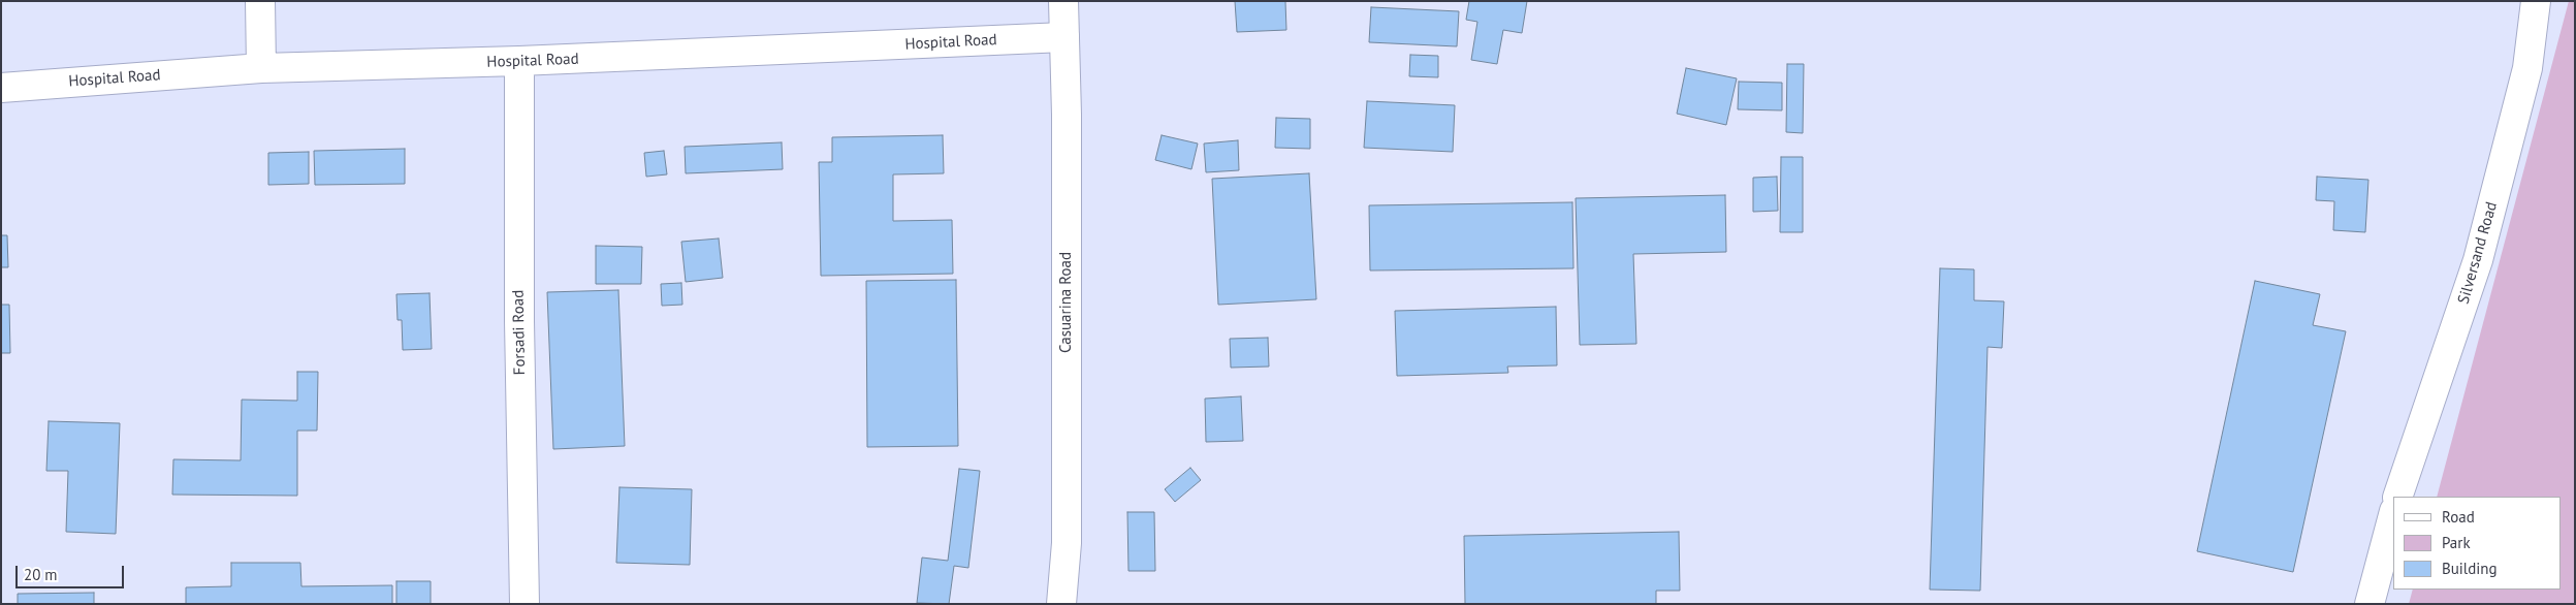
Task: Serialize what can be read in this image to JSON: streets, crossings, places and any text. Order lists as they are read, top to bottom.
{
  "streets": {
    "street": [
      "Hospital Road",
      "Silversand Road",
      "Casuarina Road",
      "Forsadi Road"
    ]
  },
  "crossings": [
    ["Hospital Road", "Casuarina Road"],
    ["Hospital Road", "Forsadi Road"]
  ],
  "legend": ["Road", "Park", "Building"],
  "scale_bar": "20 m"
}
